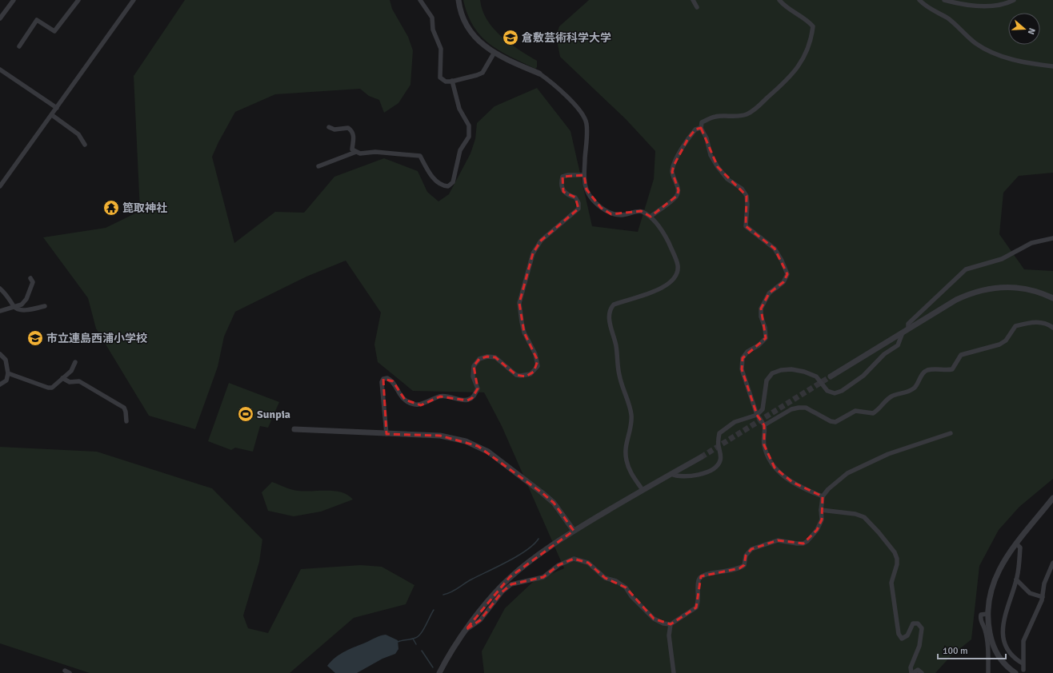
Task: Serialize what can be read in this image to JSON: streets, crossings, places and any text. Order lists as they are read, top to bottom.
{
  "places": {
    "school or university": ["倉敷芸術科学大学", "市立連島西浦小学校"],
    "temple": ["箆取神社"],
    "sports": ["Sunpia"]
  },
  "scale_bar": "100 m",
  "north": "right"
}
